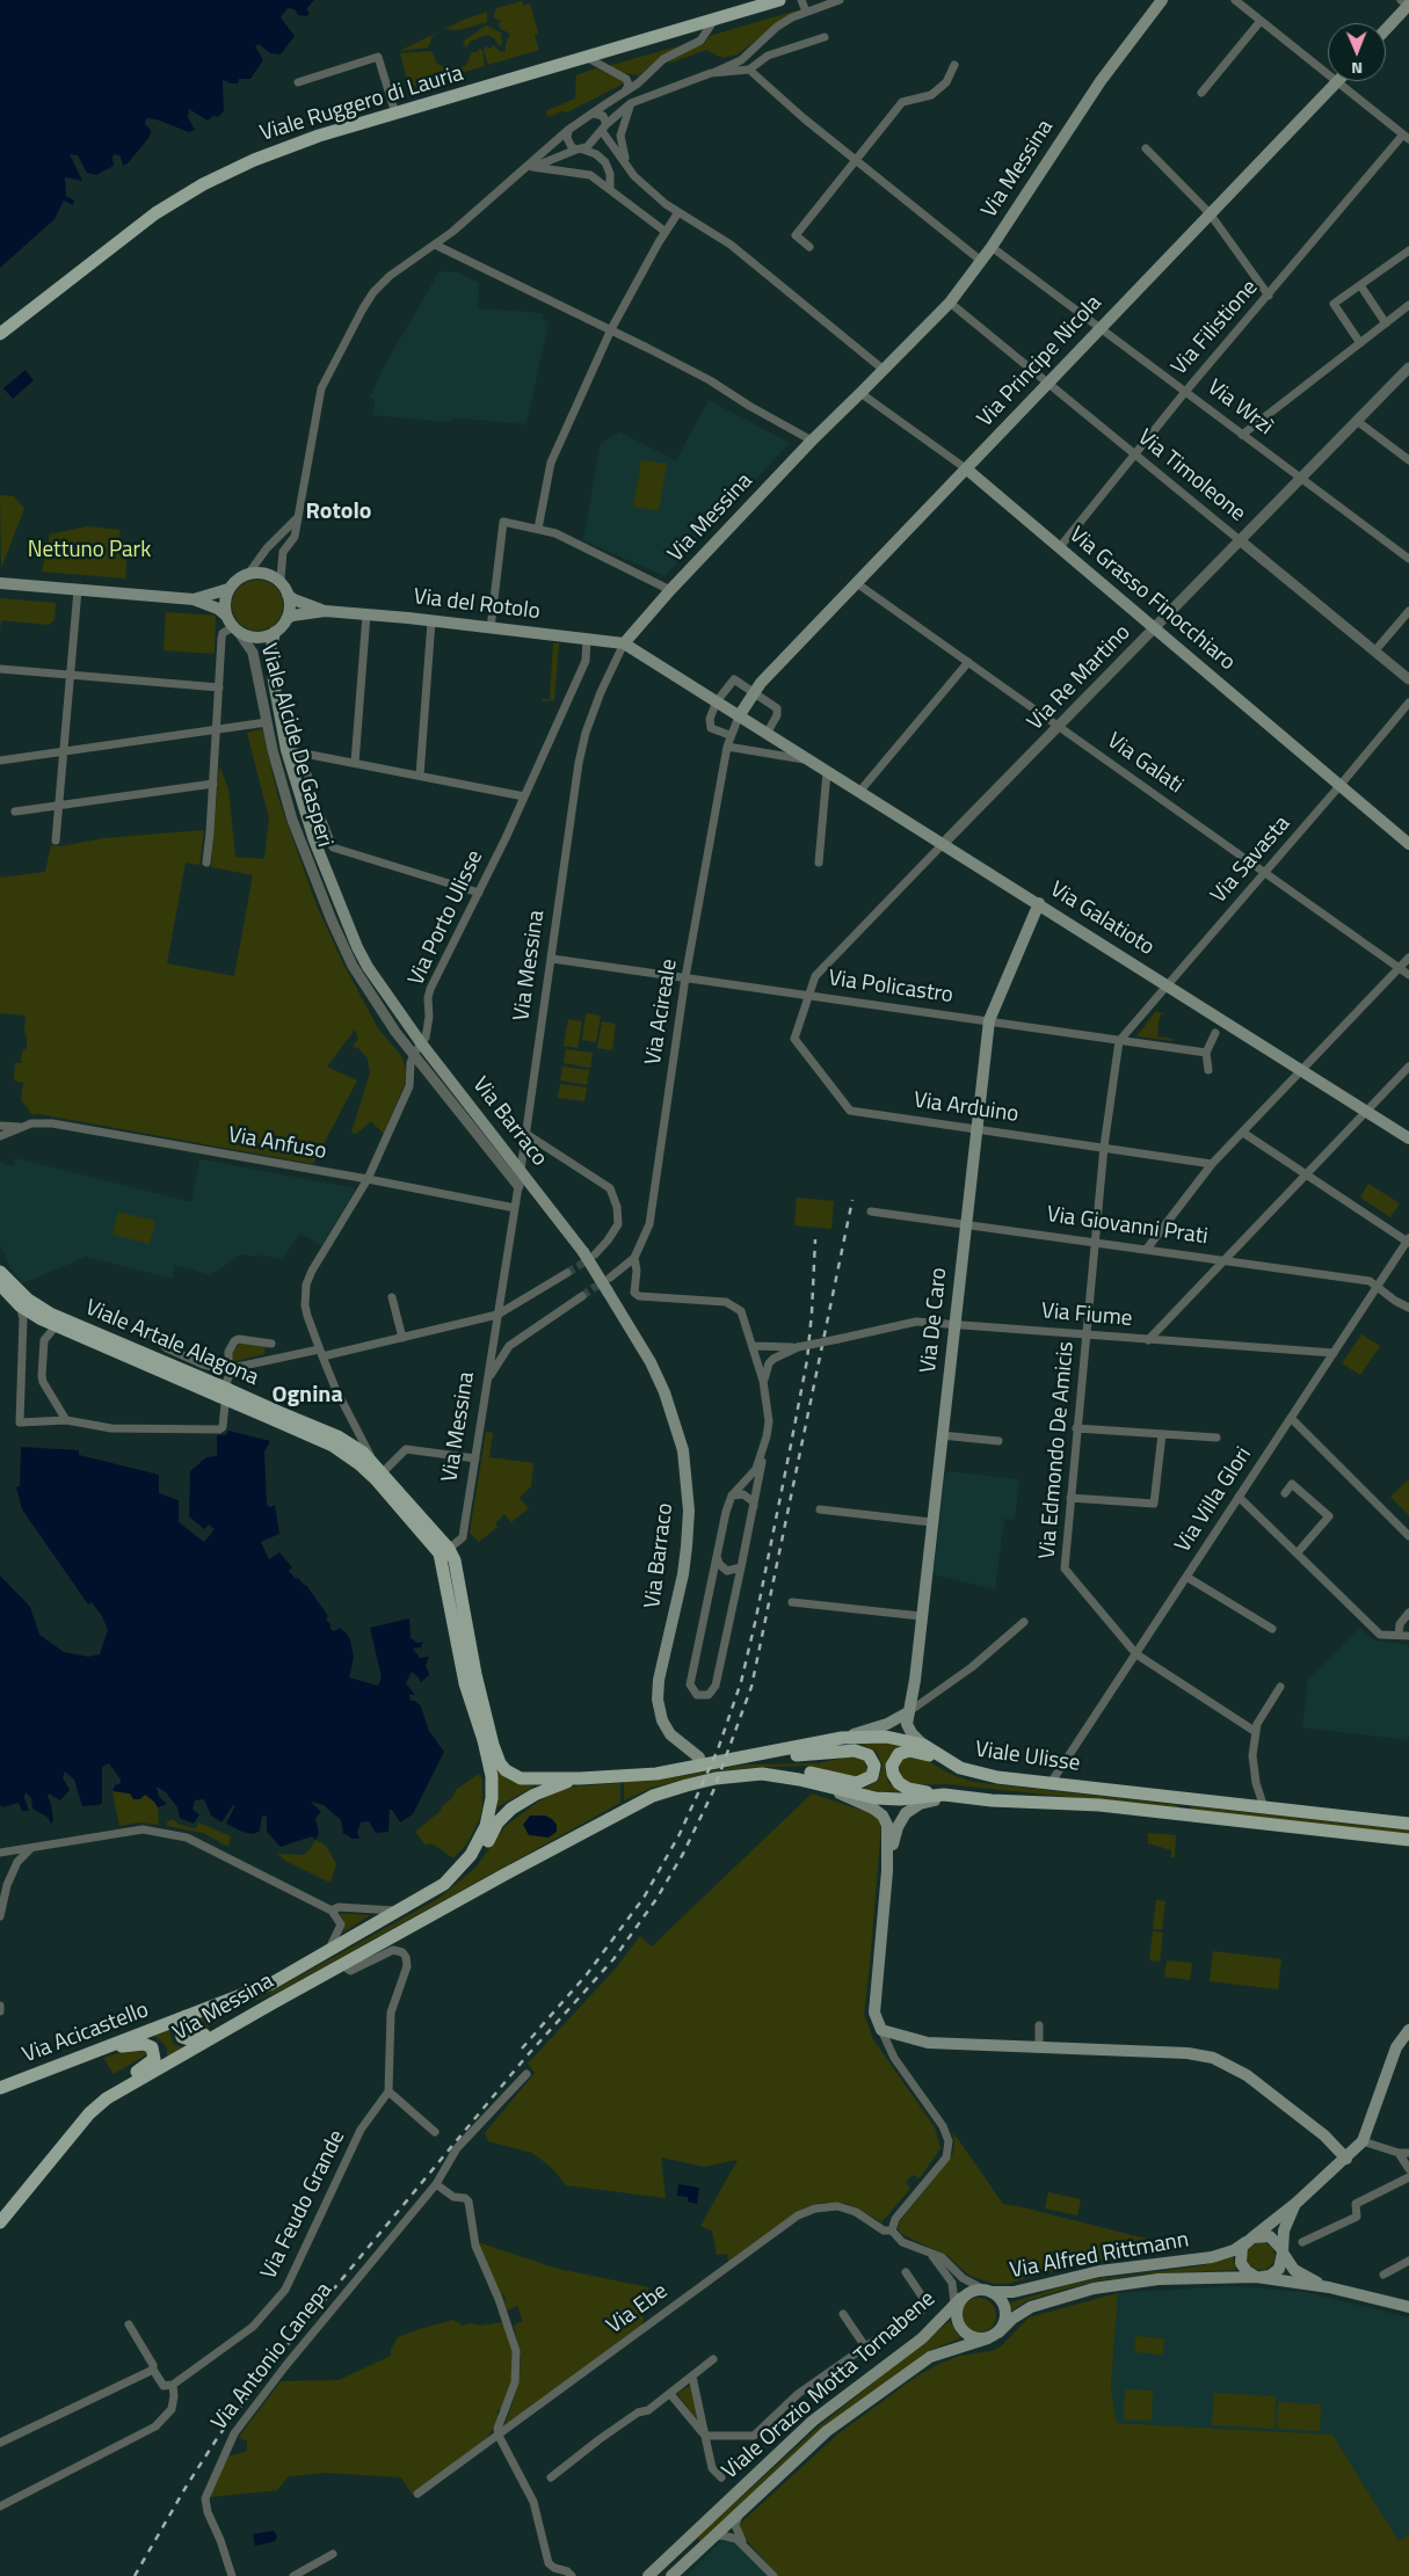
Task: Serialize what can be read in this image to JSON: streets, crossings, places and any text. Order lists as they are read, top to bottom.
{
  "streets": {
    "main road": [
      "Viale Ruggero di Lauria",
      "Via Messina",
      "Via Principe Nicola",
      "Via Grasso Finocchiaro",
      "Via del Rotolo",
      "Viale Alcide De Gasperi",
      "Via Galatioto",
      "Via Barraco",
      "Via De Caro",
      "Viale Artale Alagona",
      "Viale Ulisse",
      "Via Acicastello",
      "Via Alfred Rittmann",
      "Viale Orazio Motta Tornabene"
    ],
    "street": [
      "Via Filistione",
      "Via Wrzì",
      "Via Timoleone",
      "Via Re Martino",
      "Via Galati",
      "Via Savasta",
      "Via Porto Ulisse",
      "Via Policastro",
      "Via Acireale",
      "Via Arduino",
      "Via Anfuso",
      "Via Giovanni Prati",
      "Via Fiume",
      "Via Edmondo De Amicis",
      "Via Villa Glori",
      "Via Feudo Grande",
      "Via Ebe",
      "Via Antonio Canepa"
    ]
  },
  "crossings": [
    ["Via Messina", "Via Wrzì"],
    ["Via Messina", "Via Timoleone"],
    ["Via Messina", "Via Grasso Finocchiaro"],
    ["Via Messina", "Via del Rotolo"],
    ["Via Messina", "Via Policastro"],
    ["Via Messina", "Via Barraco"],
    ["Via Messina", "Via Anfuso"],
    ["Via Messina", "Viale Artale Alagona"],
    ["Via Messina", "Via Acicastello"],
    ["Via Filistione", "Via Wrzì"],
    ["Via Filistione", "Via Timoleone"],
    ["Via Filistione", "Via Grasso Finocchiaro"],
    ["Via Principe Nicola", "Via Wrzì"],
    ["Via Principe Nicola", "Via Timoleone"],
    ["Via Principe Nicola", "Via Grasso Finocchiaro"],
    ["Via Principe Nicola", "Via Galati"],
    ["Via Principe Nicola", "Via Galatioto"],
    ["Via Principe Nicola", "Via Acireale"],
    ["Via Wrzì", "Via Re Martino"],
    ["Via Timoleone", "Via Re Martino"],
    ["Via Grasso Finocchiaro", "Via Re Martino"],
    ["Via Grasso Finocchiaro", "Via Savasta"],
    ["Via del Rotolo", "Via Porto Ulisse"],
    ["Via Re Martino", "Via Galati"],
    ["Via Re Martino", "Via Galatioto"],
    ["Via Re Martino", "Via Policastro"],
    ["Via Re Martino", "Via Arduino"],
    ["Viale Alcide De Gasperi", "Via Porto Ulisse"],
    ["Viale Alcide De Gasperi", "Via Barraco"],
    ["Via Galati", "Via Savasta"],
    ["Via Savasta", "Via Galatioto"],
    ["Via Savasta", "Via Policastro"],
    ["Via Savasta", "Via Edmondo De Amicis"],
    ["Via Porto Ulisse", "Via Barraco"],
    ["Via Porto Ulisse", "Via Anfuso"],
    ["Via Galatioto", "Via Acireale"],
    ["Via Galatioto", "Via De Caro"],
    ["Via Policastro", "Via Acireale"],
    ["Via Policastro", "Via Arduino"],
    ["Via Policastro", "Via De Caro"],
    ["Via Policastro", "Via Edmondo De Amicis"],
    ["Via Arduino", "Via De Caro"],
    ["Via Arduino", "Via Edmondo De Amicis"],
    ["Via Barraco", "Viale Ulisse"],
    ["Via Giovanni Prati", "Via De Caro"],
    ["Via Giovanni Prati", "Via Edmondo De Amicis"],
    ["Via Giovanni Prati", "Via Villa Glori"],
    ["Via Fiume", "Via De Caro"],
    ["Via Fiume", "Via Edmondo De Amicis"],
    ["Via Fiume", "Via Villa Glori"],
    ["Via De Caro", "Viale Ulisse"],
    ["Via Edmondo De Amicis", "Via Villa Glori"],
    ["Via Villa Glori", "Viale Ulisse"],
    ["Via Alfred Rittmann", "Via Ebe"],
    ["Via Alfred Rittmann", "Viale Orazio Motta Tornabene"],
    ["Via Ebe", "Viale Orazio Motta Tornabene"]
  ],
  "districts": ["Rotolo", "Ognina"],
  "parks": ["Nettuno Park"],
  "north": "bottom"
}
